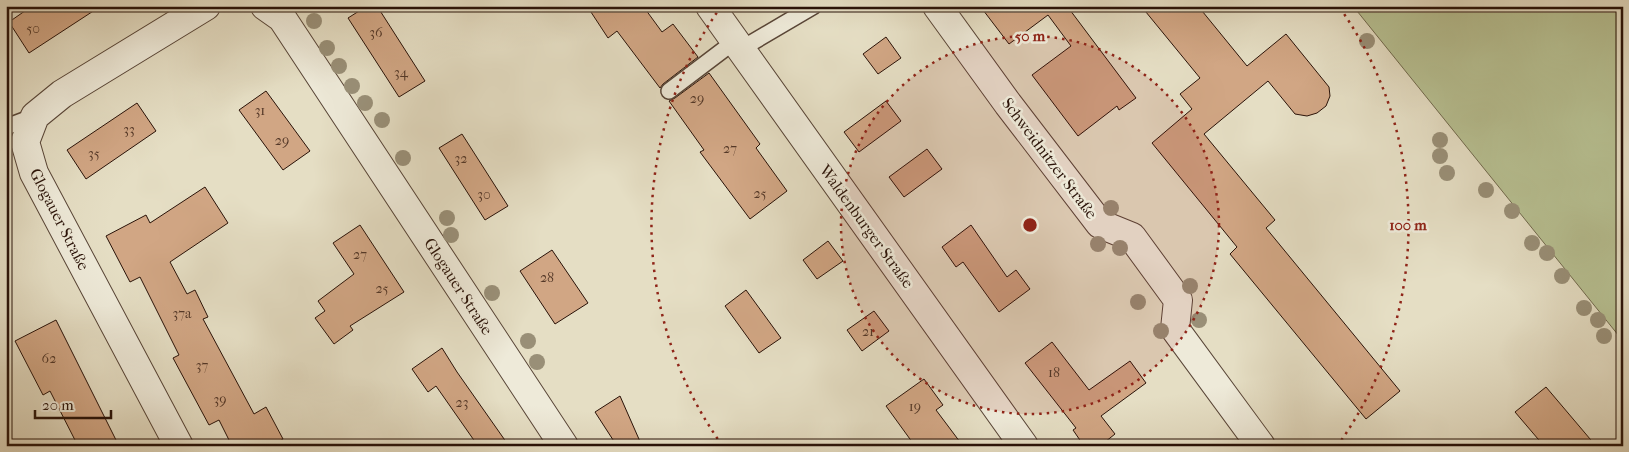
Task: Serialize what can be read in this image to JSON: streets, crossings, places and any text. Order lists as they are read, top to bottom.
{
  "streets": {
    "street": ["Schweidnitzer Straße", "Glogauer Straße", "Waldenburger Straße"]
  },
  "house_numbers": [
    "50",
    "36",
    "34",
    "29",
    "31",
    "33",
    "29",
    "27",
    "35",
    "32",
    "25",
    "30",
    "27",
    "28",
    "25",
    "37a",
    "21",
    "62",
    "37",
    "18",
    "39",
    "23",
    "19"
  ],
  "scale_bar": "20 m",
  "rings": ["50 m", "100 m"]
}
